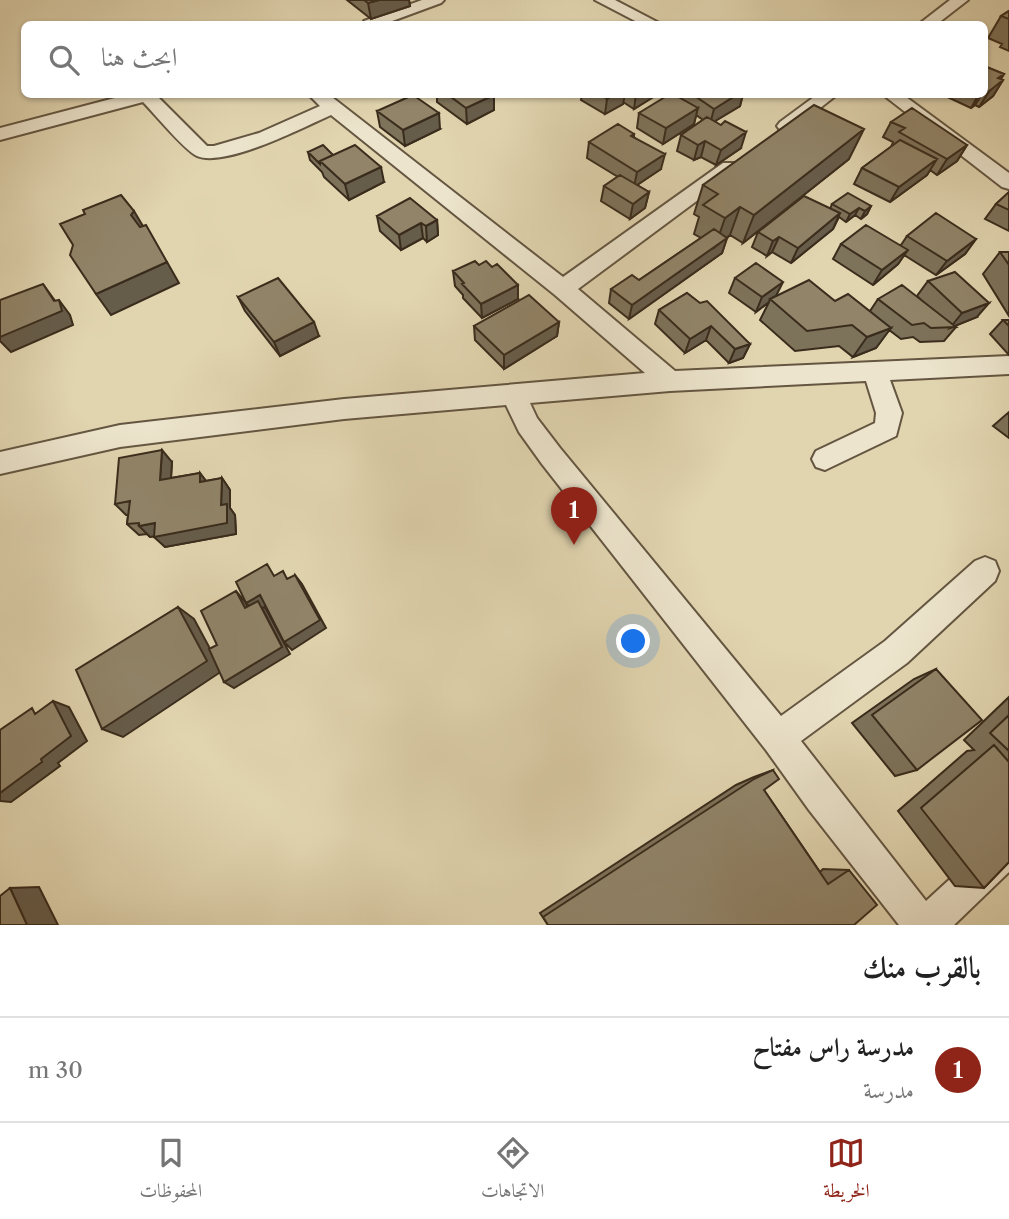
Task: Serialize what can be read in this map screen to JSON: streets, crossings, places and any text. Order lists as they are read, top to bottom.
{
  "page": {
    "search": "ابحث هنا",
    "pins": "1",
    "heading": "بالقرب منك",
    "list": [
      {
        "mark": "1",
        "name": "مدرسة راس مفتاح",
        "note": "مدرسة",
        "value": "30 m"
      }
    ],
    "nav": ["الخريطة", "الاتجاهات", "المحفوظات"]
  }
}
